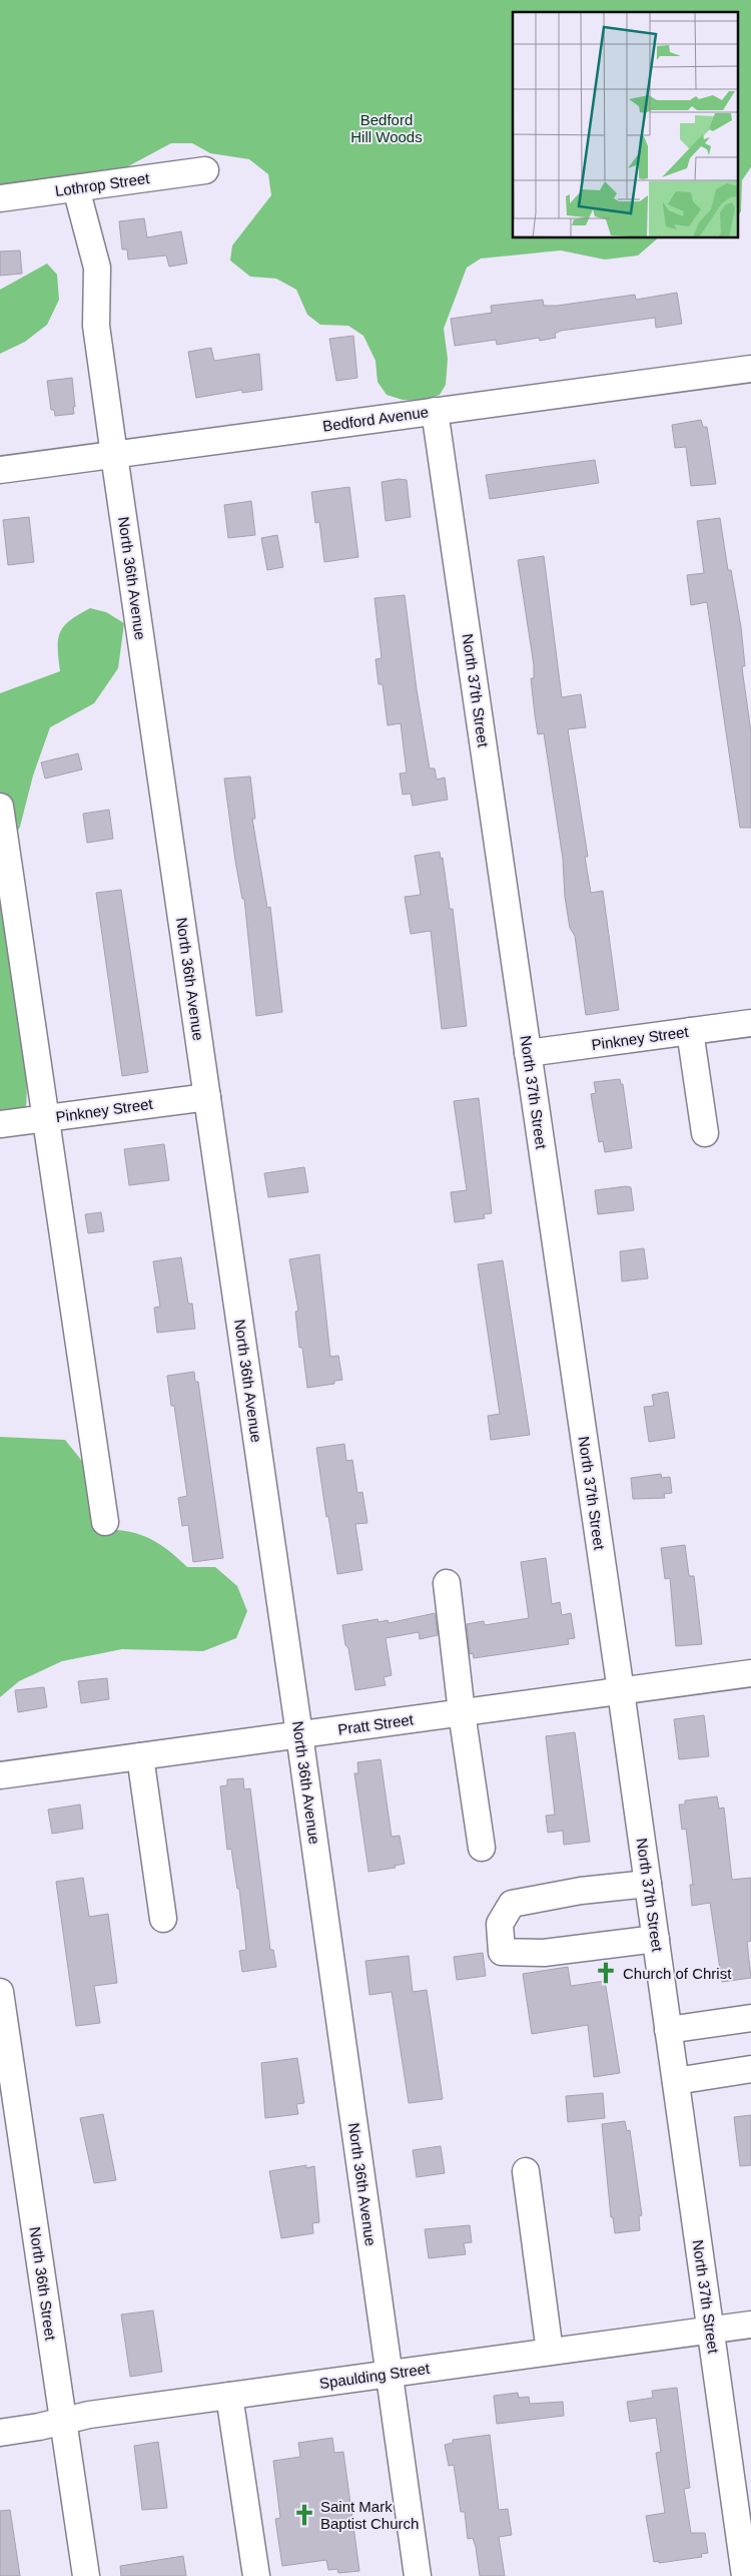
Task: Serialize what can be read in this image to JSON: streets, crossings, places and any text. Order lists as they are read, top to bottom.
{
  "streets": {
    "street": [
      "Lothrop Street",
      "Bedford Avenue",
      "North 36th Avenue",
      "North 37th Street",
      "Pinkney Street",
      "Pratt Street",
      "North 36th Street",
      "Spaulding Street"
    ]
  },
  "crossings": [
    ["Lothrop Street", "North 36th Avenue"],
    ["Bedford Avenue", "North 36th Avenue"],
    ["Bedford Avenue", "North 37th Street"],
    ["North 36th Avenue", "Pinkney Street"],
    ["North 36th Avenue", "Pratt Street"],
    ["North 36th Avenue", "Spaulding Street"],
    ["North 37th Street", "Pinkney Street"],
    ["North 37th Street", "Pratt Street"],
    ["North 37th Street", "Spaulding Street"],
    ["North 36th Street", "Spaulding Street"]
  ],
  "parks": ["Bedford Hill Woods"],
  "places": {
    "church": ["Church of Christ", "Saint Mark Baptist Church"]
  }
}
